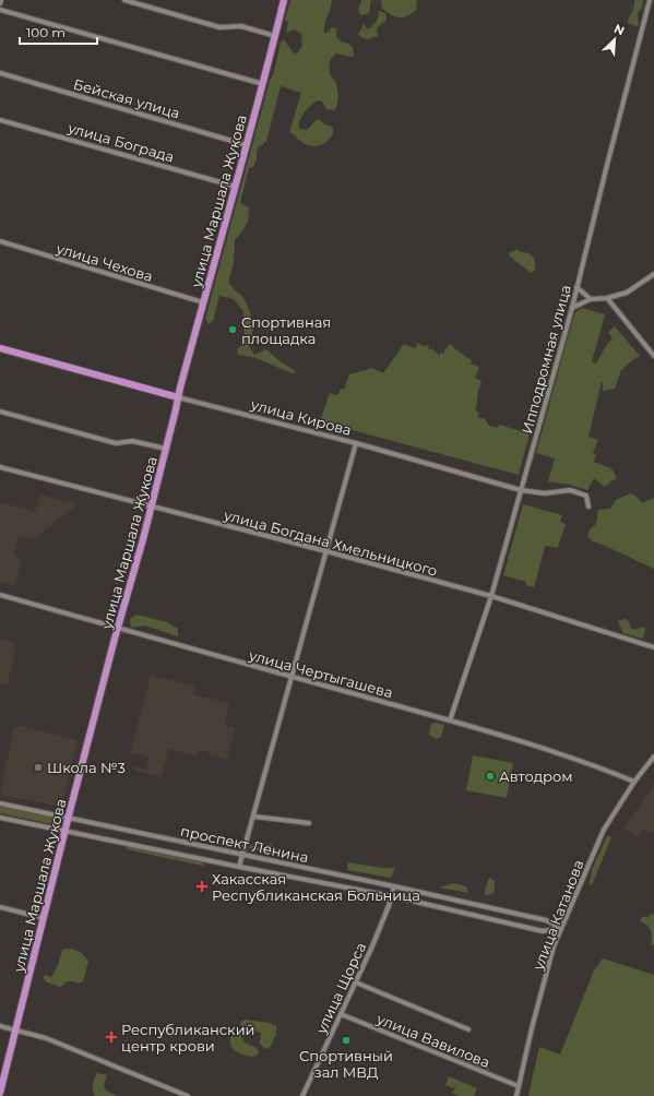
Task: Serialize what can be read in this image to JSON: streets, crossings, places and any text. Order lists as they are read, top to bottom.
{
  "streets": {
    "main road": ["улица Маршала Жукова", "улица Кирова"],
    "street": [
      "Бейская улица",
      "улица Бограда",
      "улица Чехова",
      "Ипподромная улица",
      "улица Богдана Хмельницкого",
      "улица Чертыгашева",
      "проспект Ленина",
      "улица Катанова",
      "улица Щорса",
      "улица Вавилова"
    ]
  },
  "crossings": [
    ["Бейская улица", "улица Маршала Жукова"],
    ["улица Бограда", "улица Маршала Жукова"],
    ["улица Маршала Жукова", "улица Чехова"],
    ["улица Маршала Жукова", "улица Кирова"],
    ["улица Маршала Жукова", "улица Богдана Хмельницкого"],
    ["улица Маршала Жукова", "улица Чертыгашева"],
    ["улица Маршала Жукова", "проспект Ленина"],
    ["Ипподромная улица", "улица Кирова"],
    ["Ипподромная улица", "улица Богдана Хмельницкого"],
    ["Ипподромная улица", "улица Чертыгашева"],
    ["улица Чертыгашева", "улица Катанова"],
    ["проспект Ленина", "улица Катанова"],
    ["проспект Ленина", "улица Щорса"],
    ["улица Катанова", "улица Вавилова"],
    ["улица Щорса", "улица Вавилова"]
  ],
  "places": {
    "other": [
      "Спортивная площадка",
      "Школа №3",
      "Автодром",
      "Спортивный зал МВД"
    ],
    "health": ["Хакасская Республиканская Больница", "Республиканский центр крови"]
  },
  "scale_bar": "100 m",
  "north": "top right"
}
